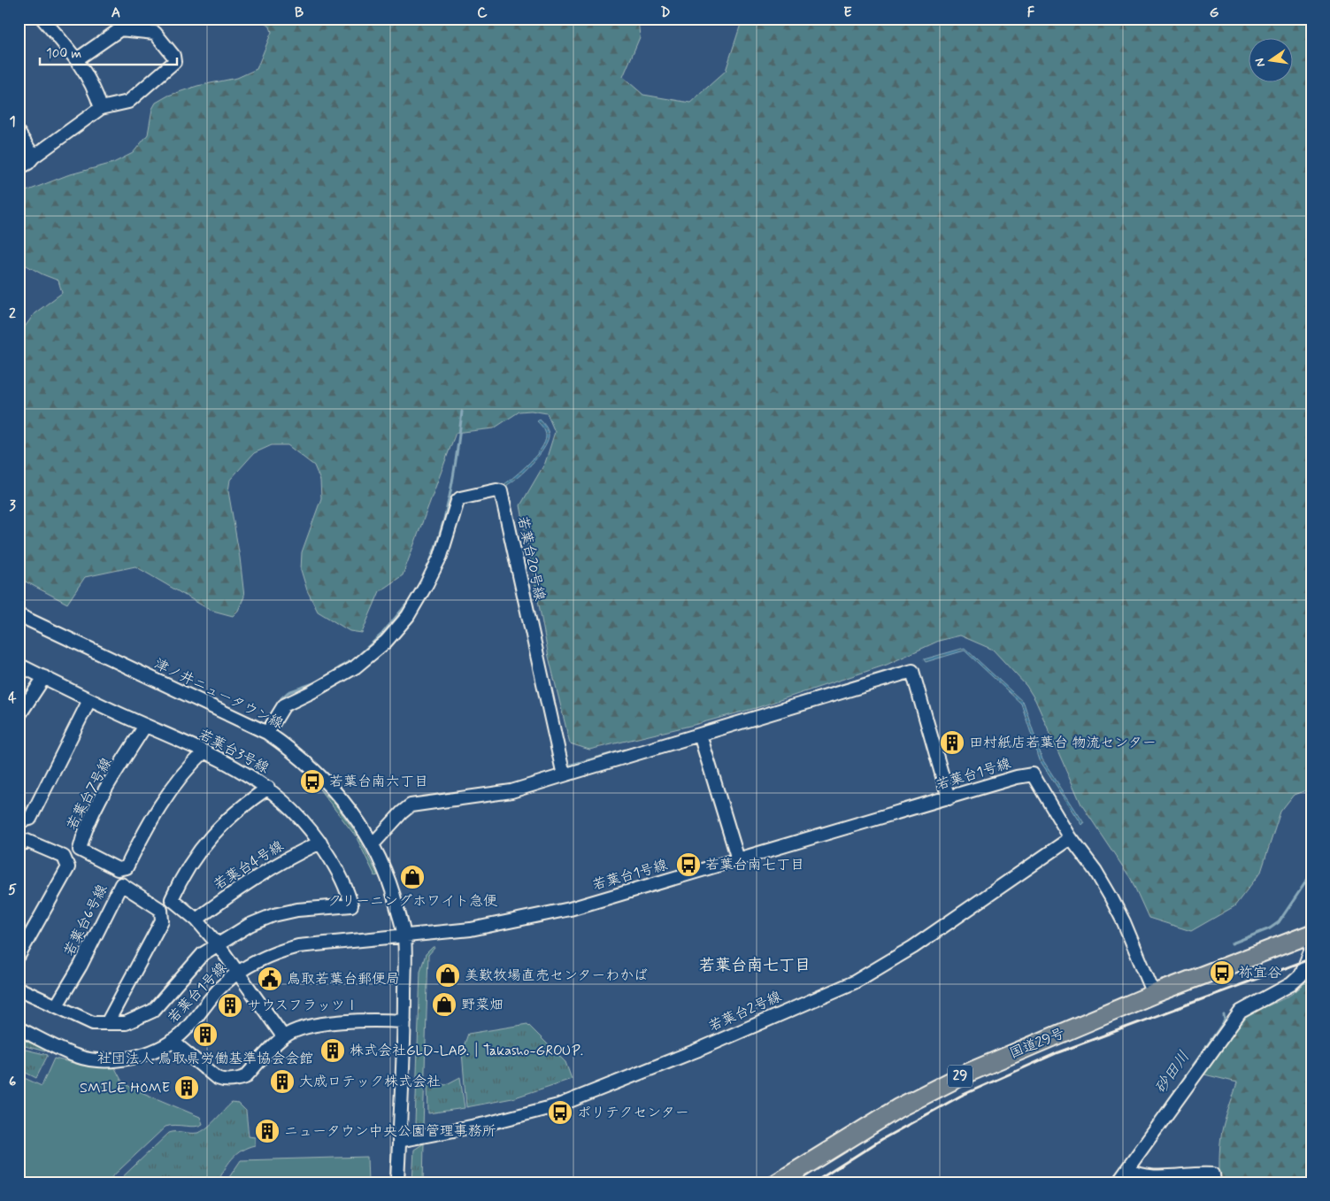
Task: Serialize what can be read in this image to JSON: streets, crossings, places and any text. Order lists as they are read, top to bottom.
{
  "streets": {
    "highway": ["国道29号", "29"],
    "street": [
      "若葉台20号線",
      "津ノ井ニュータウン線",
      "若葉台3号線",
      "若葉台1号線",
      "若葉台7号線",
      "若葉台4号線",
      "若葉台6号線",
      "若葉台2号線"
    ]
  },
  "crossings": [
    ["若葉台20号線", "津ノ井ニュータウン線"],
    ["津ノ井ニュータウン線", "若葉台1号線"],
    ["津ノ井ニュータウン線", "若葉台2号線"],
    ["若葉台3号線", "若葉台7号線"],
    ["若葉台3号線", "若葉台4号線"],
    ["若葉台3号線", "若葉台6号線"],
    ["若葉台1号線", "若葉台2号線"],
    ["若葉台1号線", "国道29号"]
  ],
  "districts": ["若葉台南七丁目"],
  "water": ["砂田川"],
  "places": {
    "building": [
      "田村紙店若葉台 物流センター",
      "サウスフラッツＩ",
      "社団法人 鳥取県労働基準協会会館",
      "株式会社GLD-LAB.｜Takasho-GROUP.",
      "大成ロテック株式会社",
      "SMILE HOME",
      "ニュータウン中央公園管理事務所"
    ],
    "bus stop": [
      "若葉台南六丁目",
      "若葉台南七丁目",
      "祢宜谷",
      "ポリテクセンター"
    ],
    "shop": ["クリーニングホワイト急便", "美歎牧場直売センターわかば", "野菜畑"],
    "public building": ["鳥取若葉台郵便局"]
  },
  "scale_bar": "100 m",
  "north": "left",
  "grid": {
    "columns": [
      "A",
      "B",
      "C",
      "D",
      "E",
      "F",
      "G"
    ],
    "rows": [
      "1",
      "2",
      "3",
      "4",
      "5",
      "6"
    ]
  }
}
